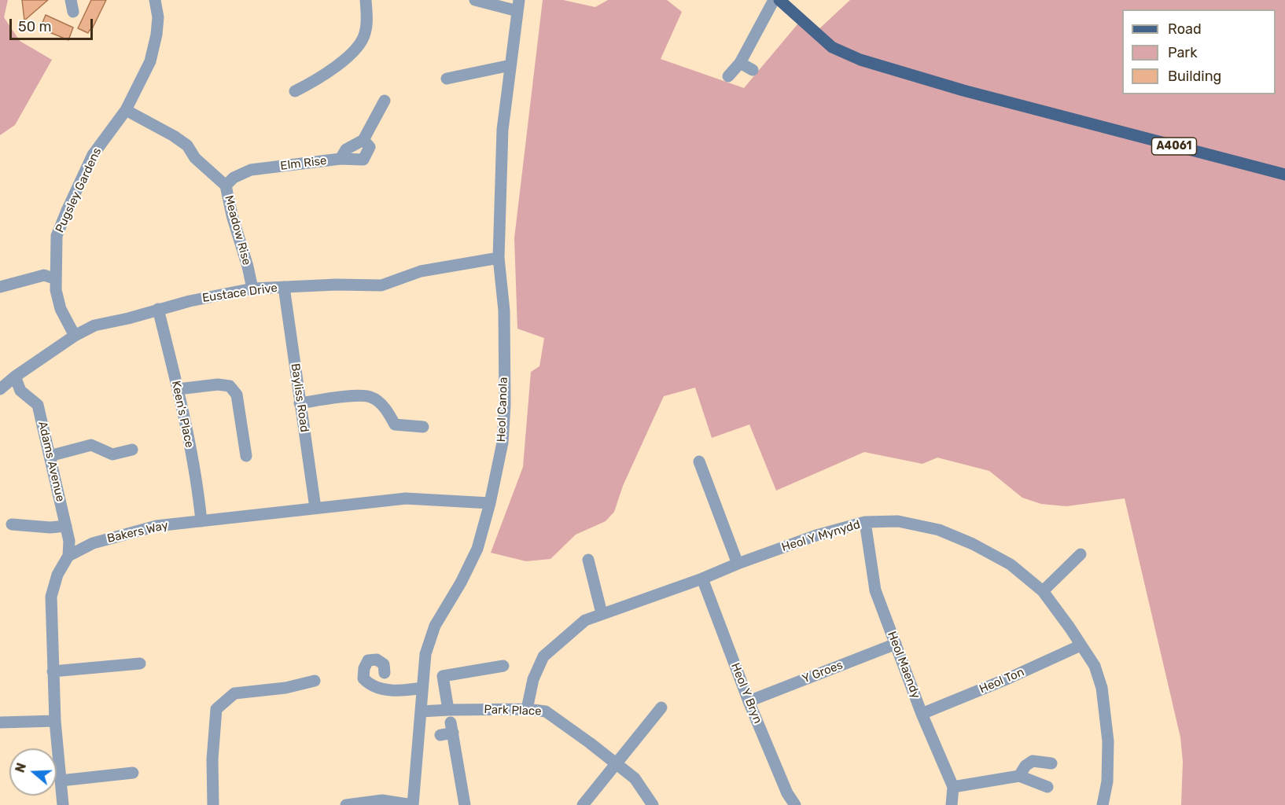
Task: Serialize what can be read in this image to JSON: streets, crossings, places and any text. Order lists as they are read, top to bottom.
{
  "streets": {
    "main road": ["A4061"],
    "street": [
      "Elm Rise",
      "Pugsley Gardens",
      "Meadow Rise",
      "Eustace Drive",
      "Bayliss Road",
      "Heol Canola",
      "Keen's Place",
      "Adams Avenue",
      "Bakers Way",
      "Heol Y Mynydd",
      "Heol Maendy",
      "Y Groes",
      "Heol Ton",
      "Heol Y Bryn",
      "Park Place"
    ]
  },
  "crossings": [
    ["Elm Rise", "Meadow Rise"],
    ["Pugsley Gardens", "Meadow Rise"],
    ["Pugsley Gardens", "Eustace Drive"],
    ["Meadow Rise", "Eustace Drive"],
    ["Eustace Drive", "Bayliss Road"],
    ["Eustace Drive", "Heol Canola"],
    ["Eustace Drive", "Keen's Place"],
    ["Eustace Drive", "Adams Avenue"],
    ["Bayliss Road", "Bakers Way"],
    ["Heol Canola", "Bakers Way"],
    ["Heol Canola", "Park Place"],
    ["Keen's Place", "Bakers Way"],
    ["Adams Avenue", "Bakers Way"],
    ["Heol Y Mynydd", "Heol Maendy"],
    ["Heol Y Mynydd", "Heol Ton"],
    ["Heol Y Mynydd", "Heol Y Bryn"],
    ["Heol Y Mynydd", "Park Place"],
    ["Heol Maendy", "Y Groes"],
    ["Heol Maendy", "Heol Ton"],
    ["Y Groes", "Heol Y Bryn"]
  ],
  "legend": ["Road", "Park", "Building"],
  "scale_bar": "50 m",
  "north": "left"
}
